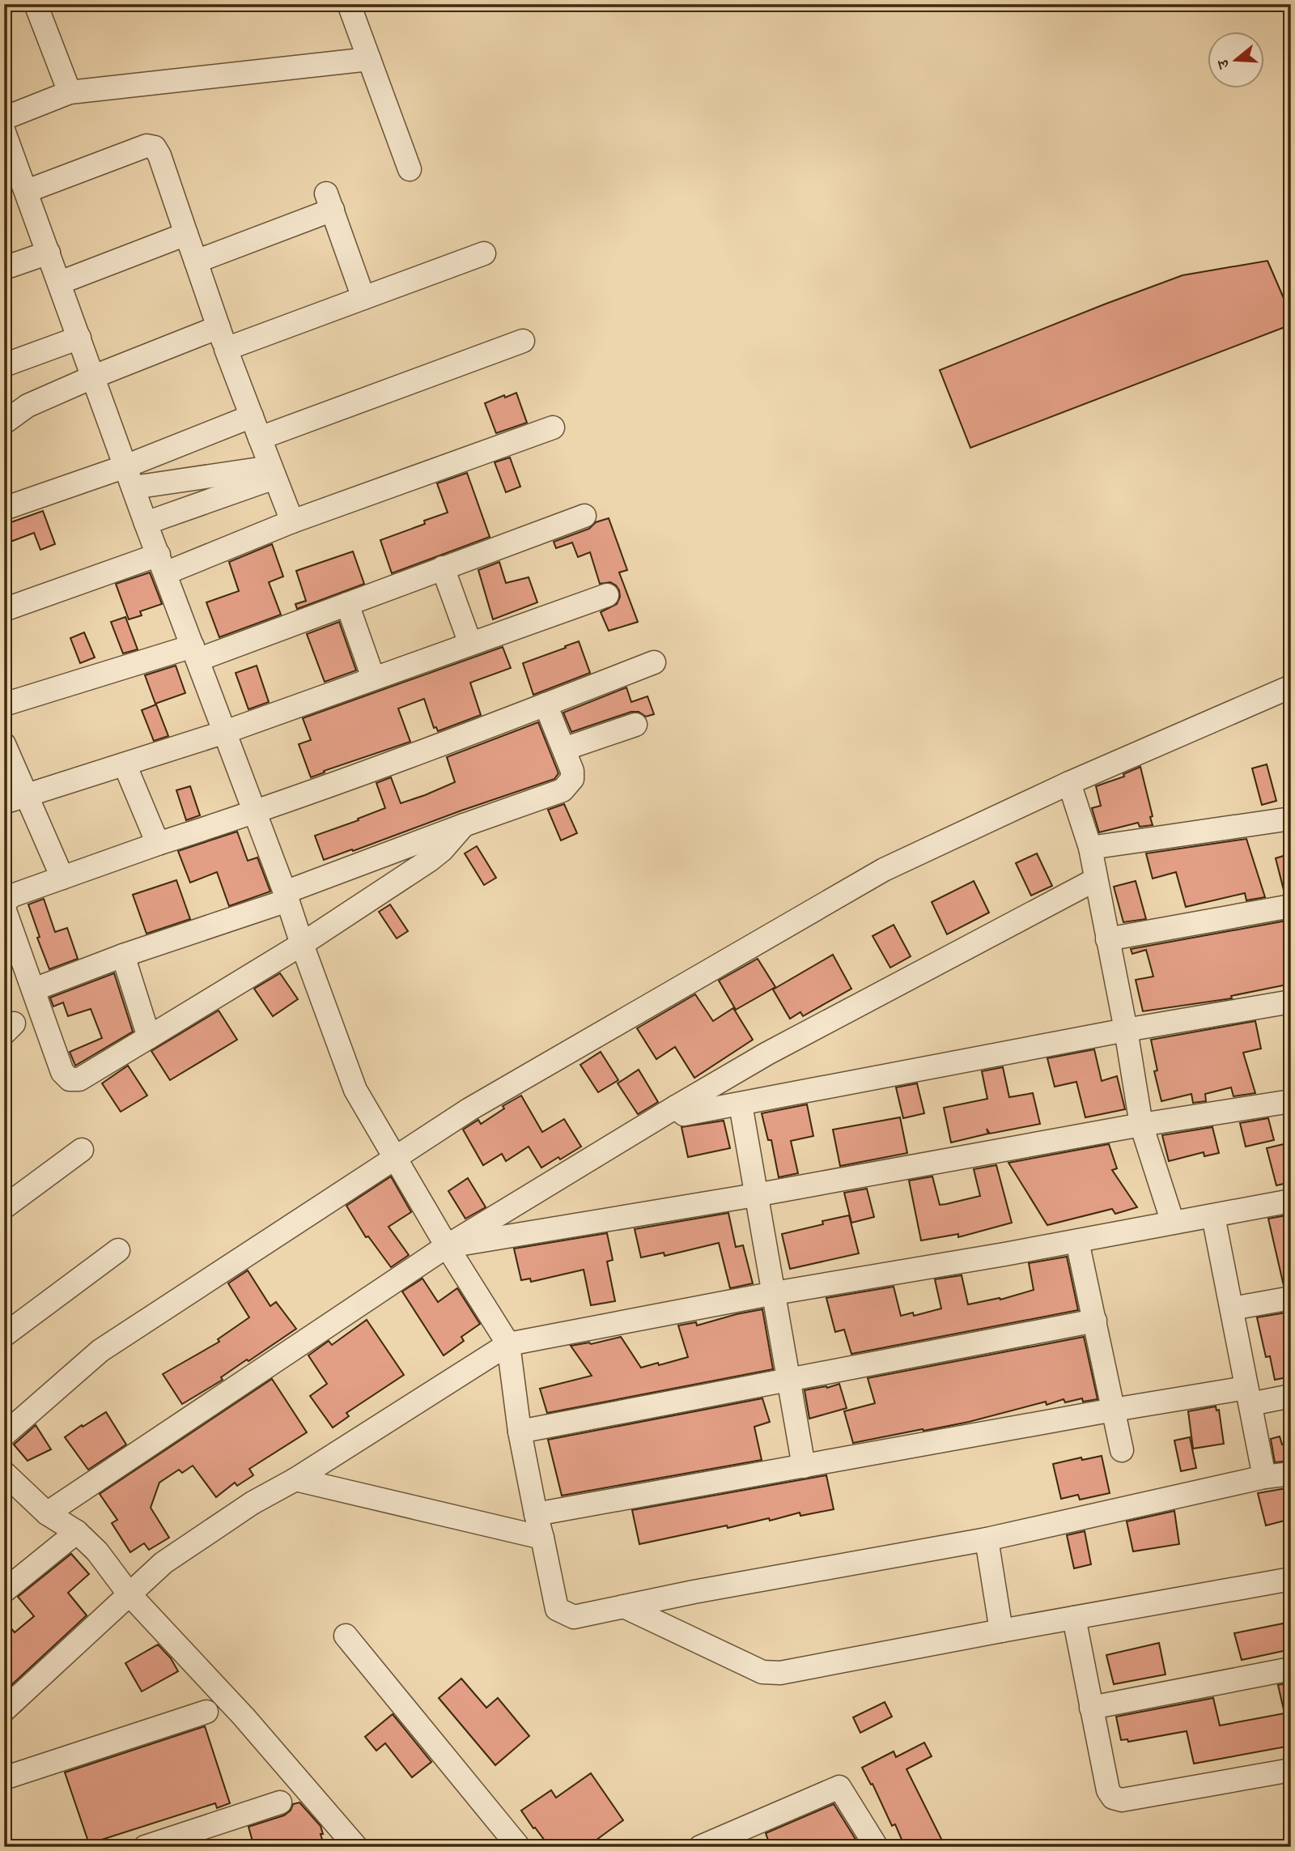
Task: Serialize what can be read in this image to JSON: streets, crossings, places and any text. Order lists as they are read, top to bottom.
{
  "north": "left"
}
